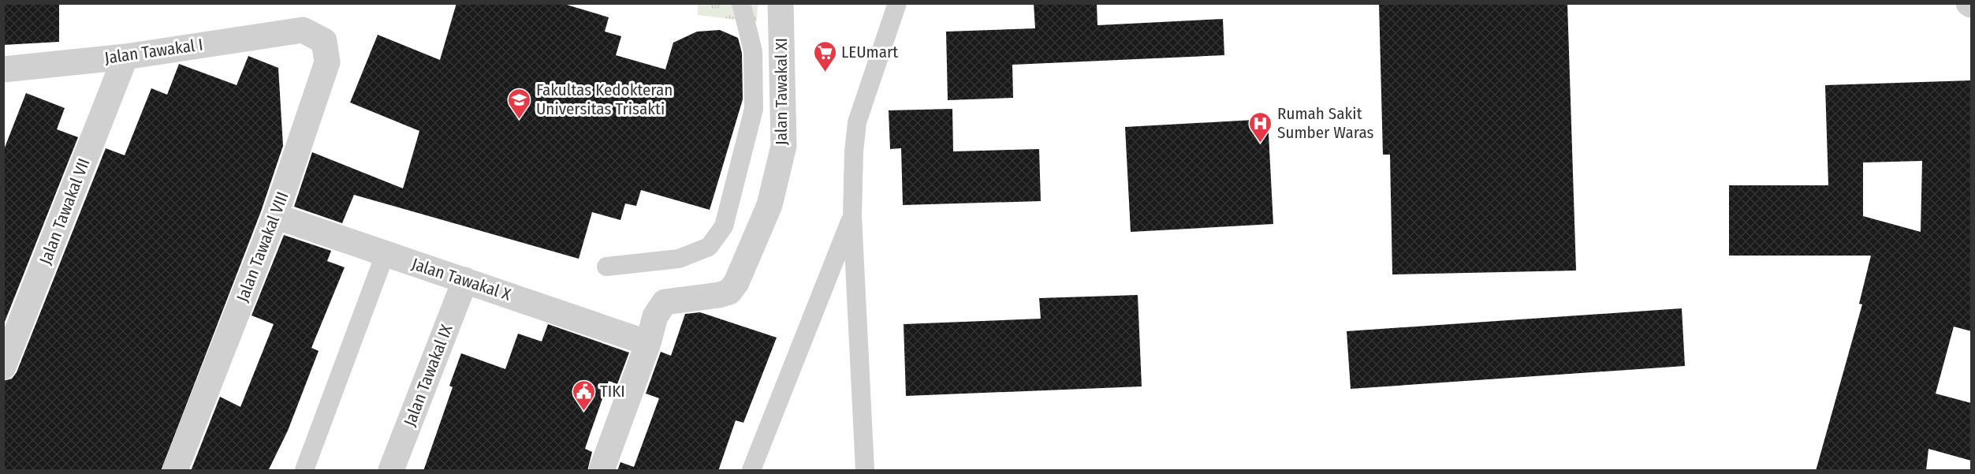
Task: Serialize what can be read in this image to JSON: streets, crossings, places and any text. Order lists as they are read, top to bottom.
{
  "streets": {
    "street": [
      "Jalan Tawakal I",
      "Jalan Tawakal XI",
      "Jalan Tawakal VII",
      "Jalan Tawakal VIII",
      "Jalan Tawakal X",
      "Jalan Tawakal IX"
    ]
  },
  "crossings": [
    ["Jalan Tawakal I", "Jalan Tawakal VII"],
    ["Jalan Tawakal I", "Jalan Tawakal VIII"],
    ["Jalan Tawakal XI", "Jalan Tawakal X"],
    ["Jalan Tawakal VIII", "Jalan Tawakal X"],
    ["Jalan Tawakal X", "Jalan Tawakal IX"]
  ],
  "places": {
    "supermarket": ["LEUmart"],
    "school or university": ["Fakultas Kedokteran Universitas Trisakti"],
    "hospital": ["Rumah Sakit Sumber Waras"],
    "public building": ["TIKI"]
  }
}
